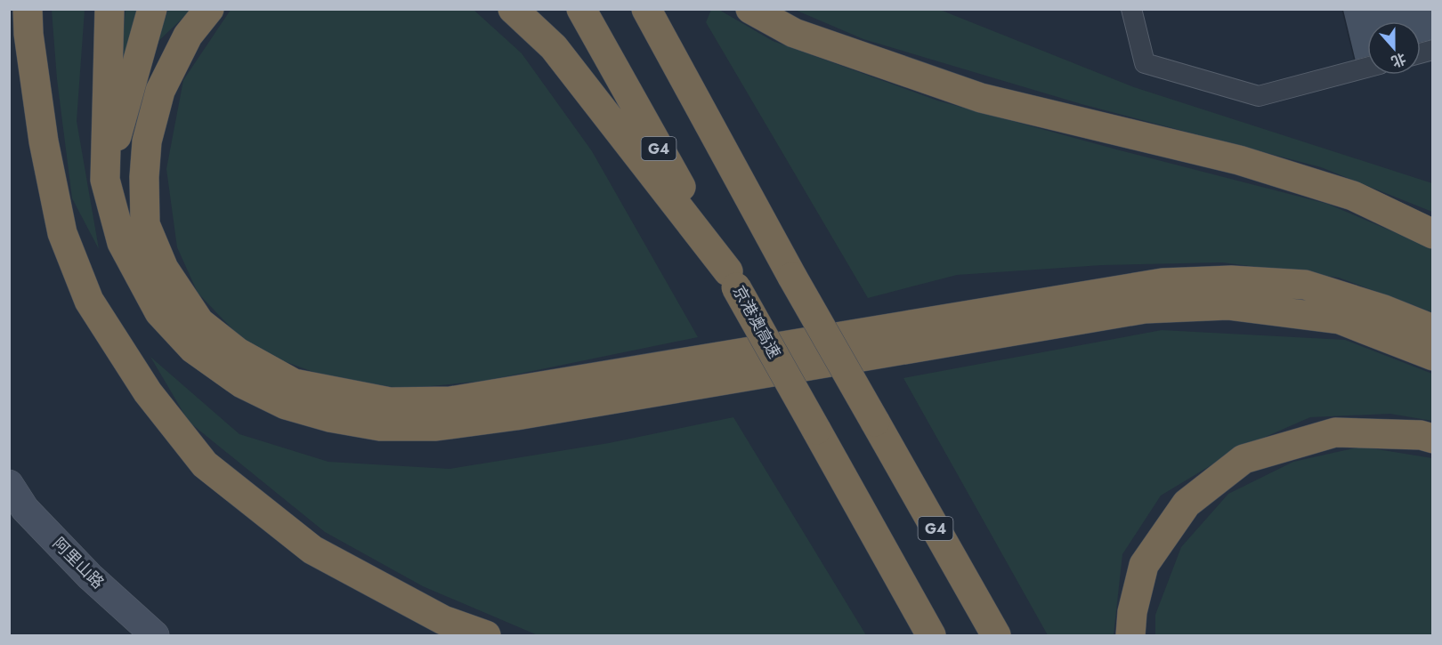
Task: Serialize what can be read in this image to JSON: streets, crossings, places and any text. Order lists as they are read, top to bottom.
{
  "streets": {
    "highway": ["G4", "京港澳高速"],
    "street": ["阿里山路"]
  },
  "north": "bottom"
}
